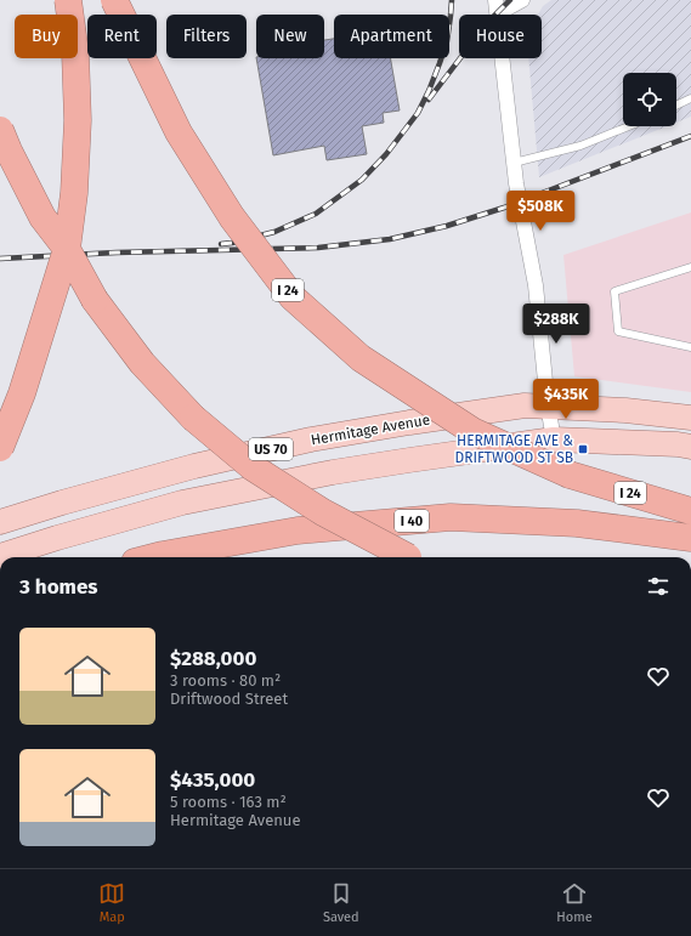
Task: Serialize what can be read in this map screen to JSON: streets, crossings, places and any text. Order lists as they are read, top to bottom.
{
  "streets": {
    "highway": ["I 24", "I 40"],
    "main road": ["Hermitage Avenue", "US 70"]
  },
  "places": {
    "transit": ["HERMITAGE AVE & DRIFTWOOD ST SB"]
  },
  "page": {
    "chip": [
      "Buy",
      "Rent",
      "Filters",
      "New",
      "Apartment",
      "House"
    ],
    "price": ["$508K", "$288K", "$435K"],
    "heading": "3 homes",
    "list": [
      {
        "name": "$288,000",
        "note": "3 rooms · 80 m² · Driftwood Street"
      },
      {
        "name": "$435,000",
        "note": "5 rooms · 163 m² · Hermitage Avenue"
      }
    ],
    "tabs": ["Map", "Saved", "Home"]
  }
}
